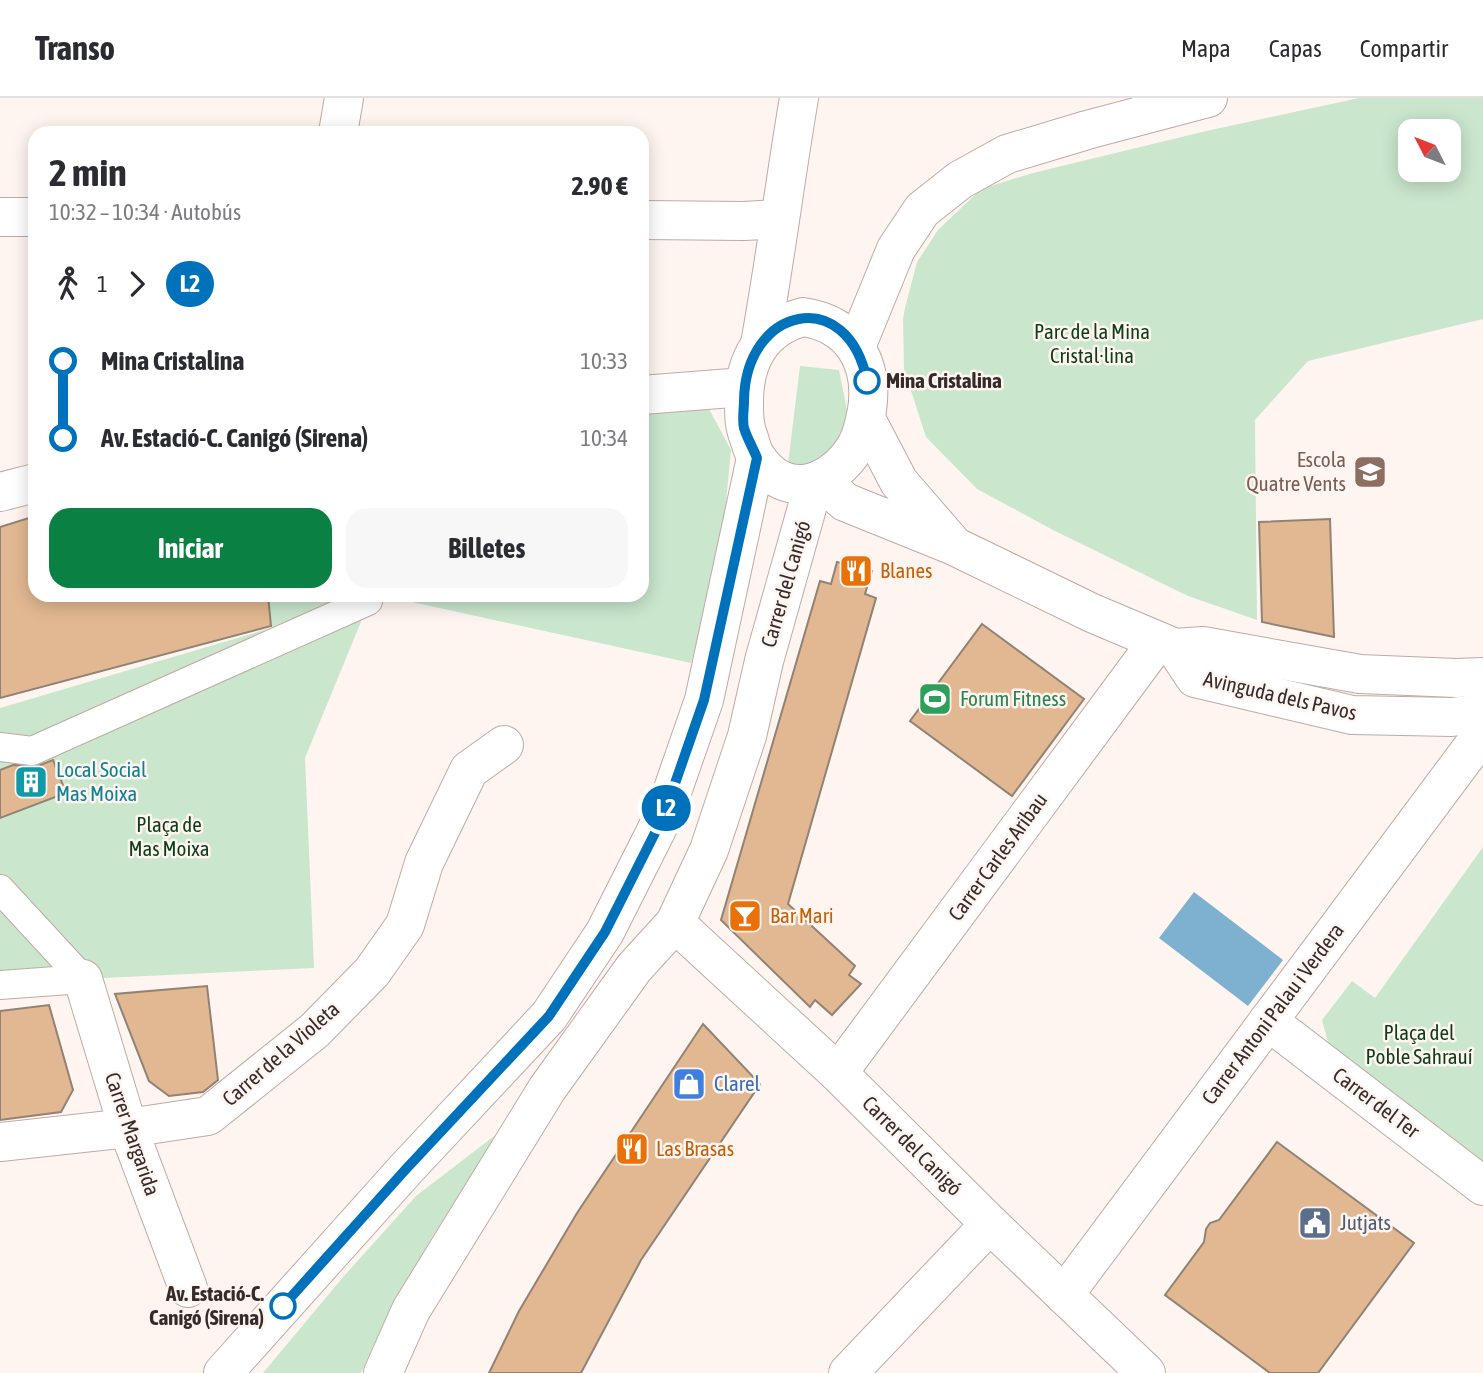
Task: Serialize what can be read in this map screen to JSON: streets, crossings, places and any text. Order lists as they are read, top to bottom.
{
  "streets": {
    "street": [
      "Carrer del Canigó",
      "Avinguda dels Pavos",
      "Carrer Carles Aribau",
      "Carrer Antoni Palau i Verdera",
      "Carrer de la Violeta",
      "Carrer del Ter",
      "Carrer Margarida"
    ]
  },
  "crossings": [
    ["Carrer del Canigó", "Avinguda dels Pavos"],
    ["Carrer del Canigó", "Carrer Carles Aribau"],
    ["Carrer del Canigó", "Carrer Antoni Palau i Verdera"],
    ["Avinguda dels Pavos", "Carrer Carles Aribau"],
    ["Carrer Antoni Palau i Verdera", "Carrer del Ter"],
    ["Carrer de la Violeta", "Carrer Margarida"]
  ],
  "parks": ["Parc de la Mina Cristal·lina", "Plaça de Mas Moixa", "Plaça del Poble Sahrauí"],
  "places": {
    "other": ["Mina Cristalina", "Av. Estació-C. Canigó (Sirena)"],
    "school or university": ["Escola Quatre Vents"],
    "restaurant": ["Blanes", "Las Brasas"],
    "sports": ["Forum Fitness"],
    "building": ["Local Social Mas Moixa"],
    "bar": ["Bar Mari"],
    "shop": ["Clarel"],
    "public building": ["Jutjats"]
  },
  "lines": ["bus line L2"],
  "north": "top left",
  "page": {
    "header": "Transo",
    "nav": ["Mapa", "Capas", "Compartir"],
    "on_map": "L2",
    "heading": ["2 min", "10:32 – 10:34 · Autobús", "2.90 €"],
    "legs": ["1", "L2"],
    "list": [
      {
        "name": "Mina Cristalina",
        "value": "10:33"
      },
      {
        "name": "Av. Estació-C. Canigó (Sirena)",
        "value": "10:34"
      }
    ],
    "buttons": ["Iniciar", "Billetes"]
  }
}
